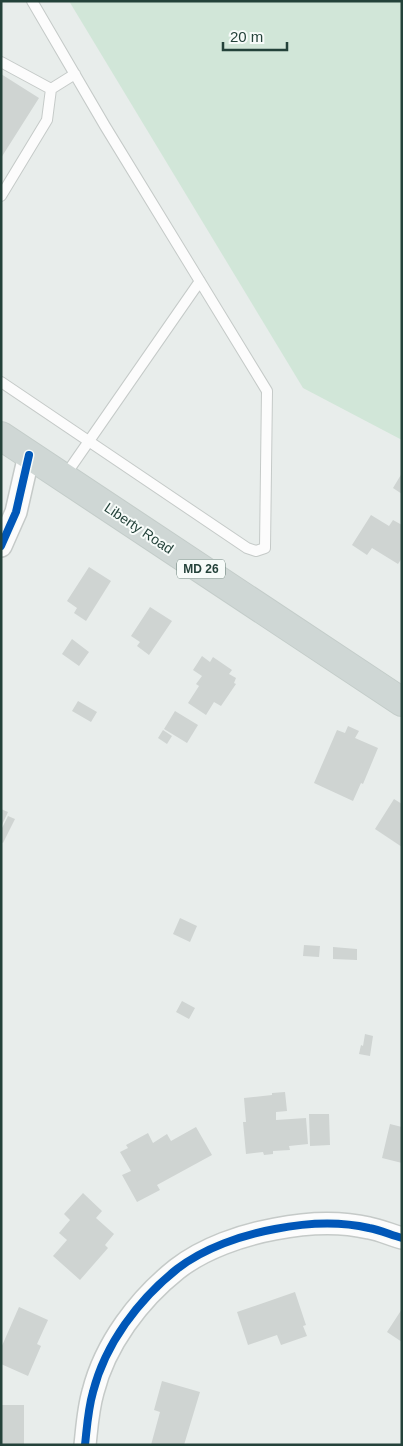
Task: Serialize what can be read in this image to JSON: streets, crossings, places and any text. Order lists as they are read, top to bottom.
{
  "streets": {
    "main road": ["Liberty Road", "MD 26"]
  },
  "scale_bar": "20 m"
}
